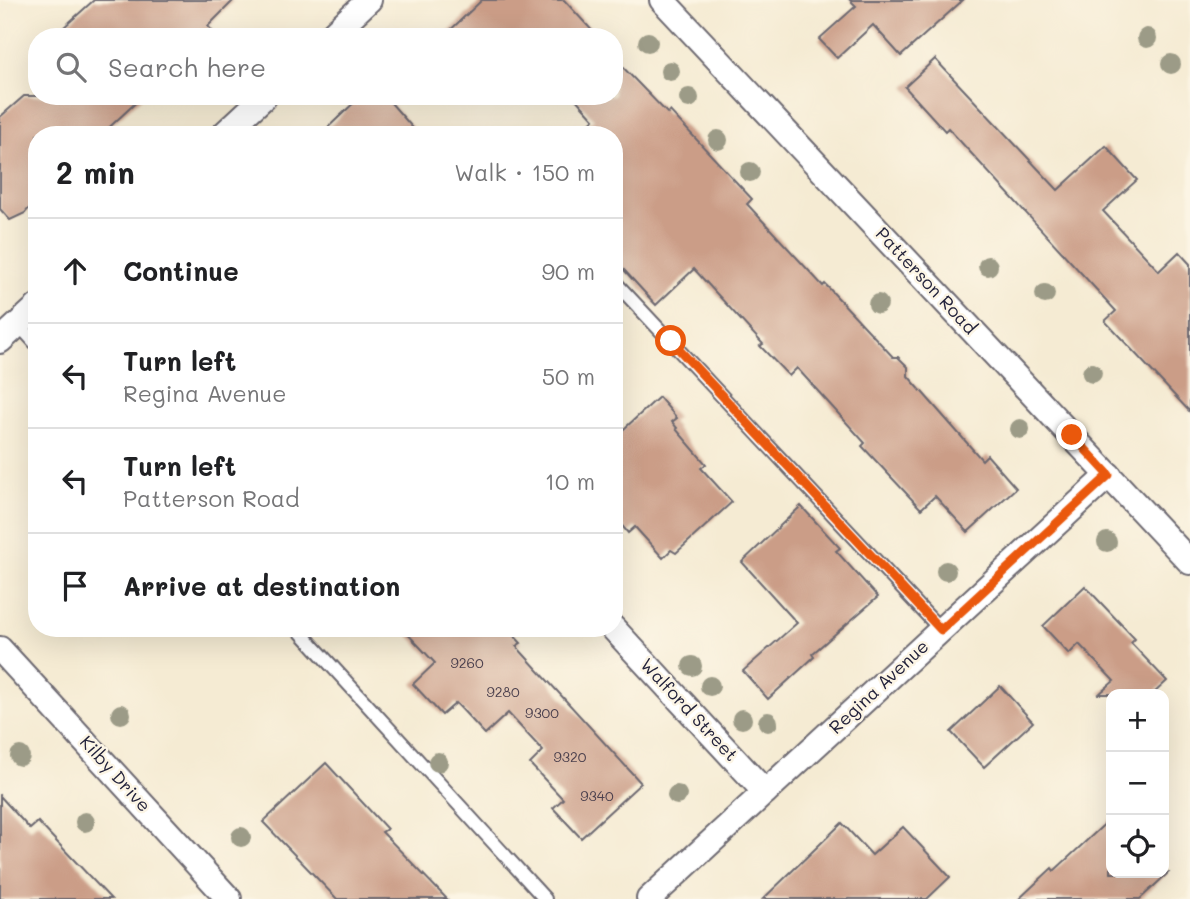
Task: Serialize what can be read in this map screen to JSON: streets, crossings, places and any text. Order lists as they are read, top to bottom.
{
  "streets": {
    "street": [
      "Patterson Road",
      "Regina Avenue",
      "Walford Street",
      "Kilby Drive"
    ]
  },
  "crossings": [
    ["Patterson Road", "Regina Avenue"],
    ["Regina Avenue", "Walford Street"]
  ],
  "house_numbers": [
    "9260",
    "9280",
    "9300",
    "9320",
    "9340"
  ],
  "page": {
    "search": "Search here",
    "heading": ["2 min", "Walk · 150 m"],
    "list": [
      ["Continue", "90 m"],
      ["Turn left", "Regina Avenue", "50 m"],
      ["Turn left", "Patterson Road", "10 m"],
      "Arrive at destination"
    ],
    "map_buttons": ["+", "−"]
  }
}
